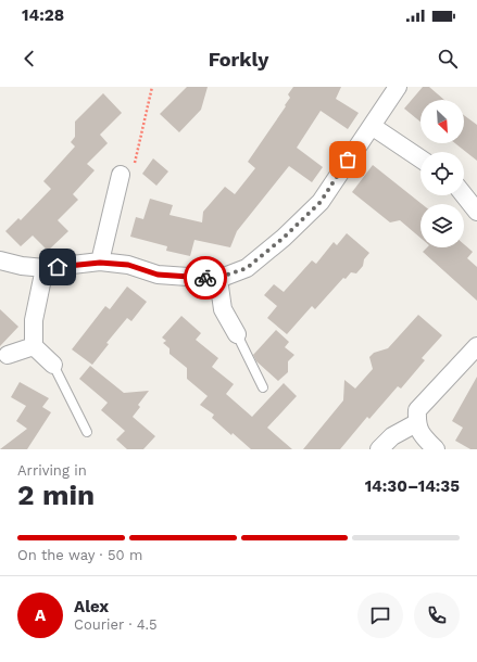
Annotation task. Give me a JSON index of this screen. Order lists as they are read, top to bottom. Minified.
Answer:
{"north":"bottom right","page":{"status":"14:28","header":"Forkly","heading":["2 min","Arriving in","14:30–14:35"],"panel":["Alex","Courier · 4.5"],"bar":"On the way · 50 m","round":"A"}}
